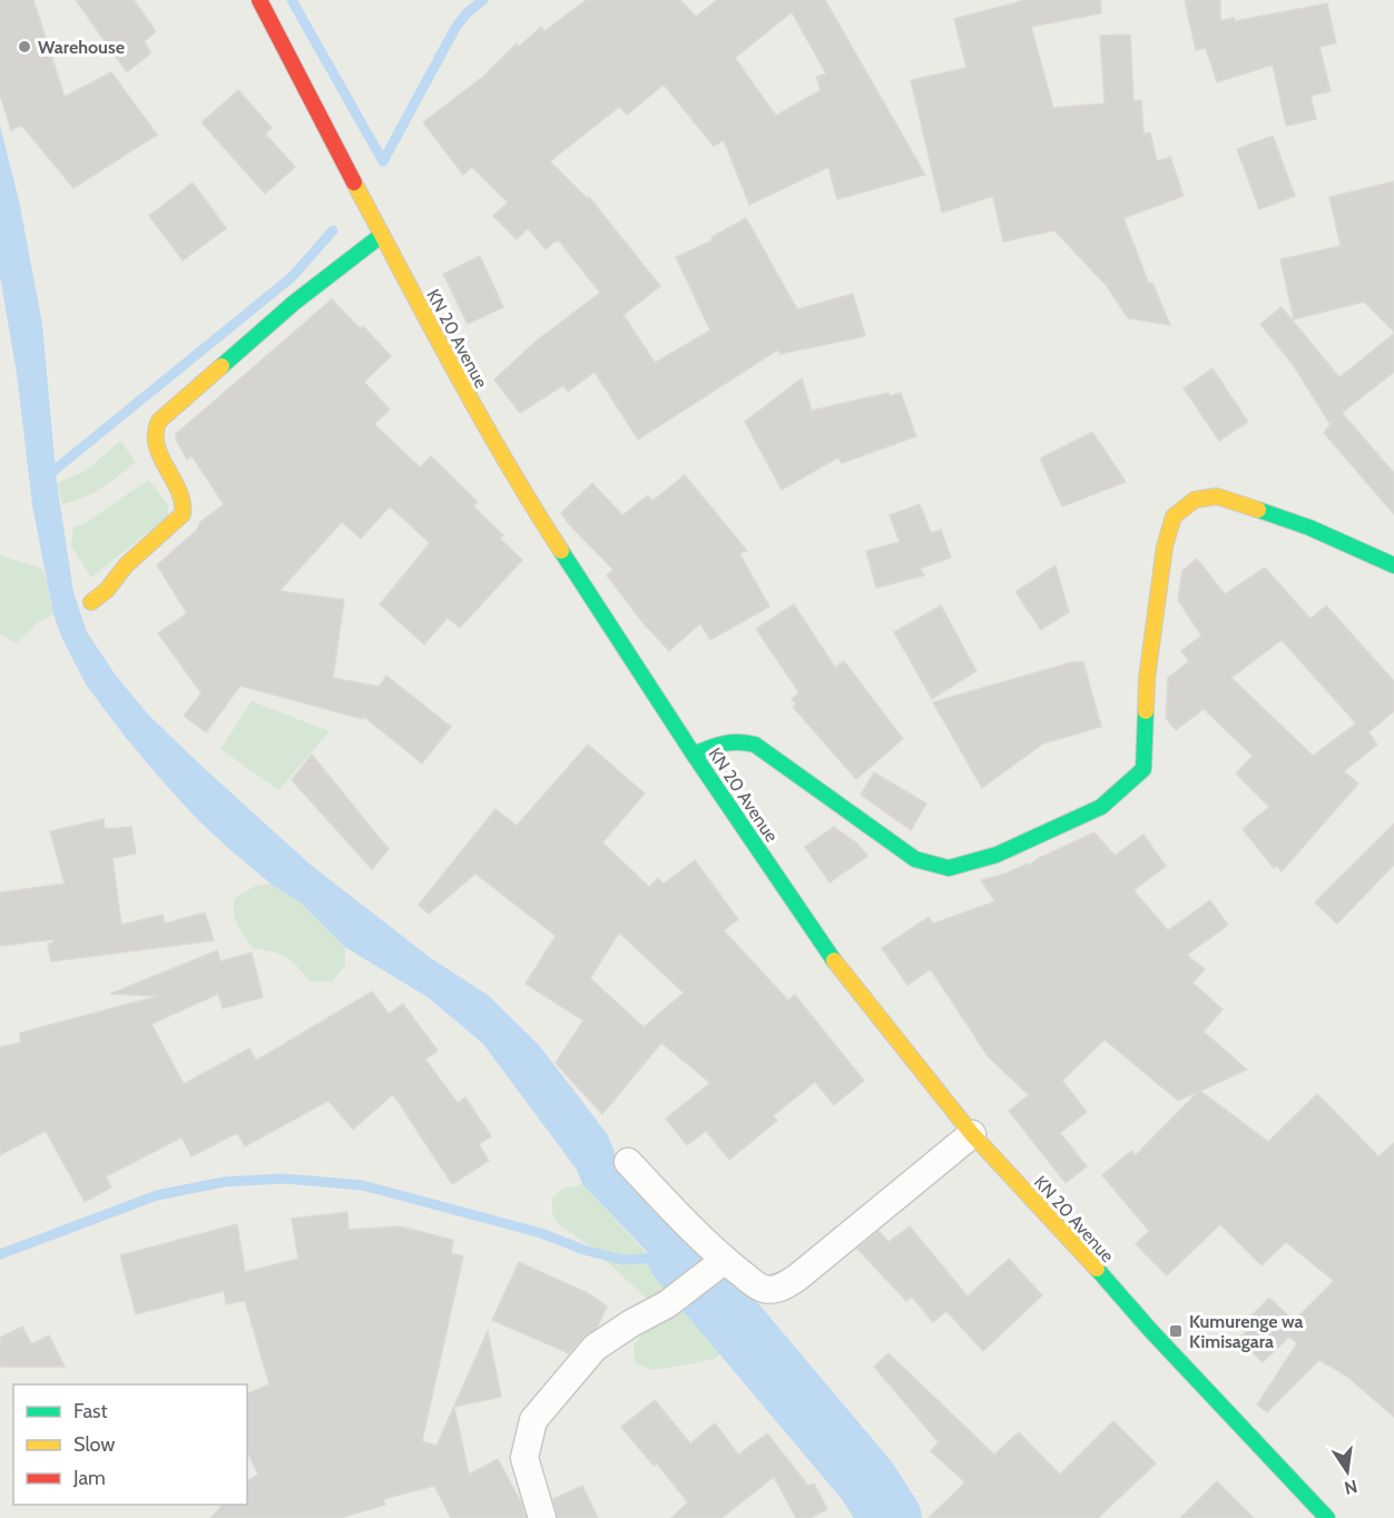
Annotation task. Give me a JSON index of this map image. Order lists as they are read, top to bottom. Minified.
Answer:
{"streets":{"main road":["KN 20 Avenue"]},"places":{"other":["Warehouse"],"transit":["Kumurenge wa Kimisagara"]},"legend":["Fast","Slow","Jam"],"north":"bottom"}
